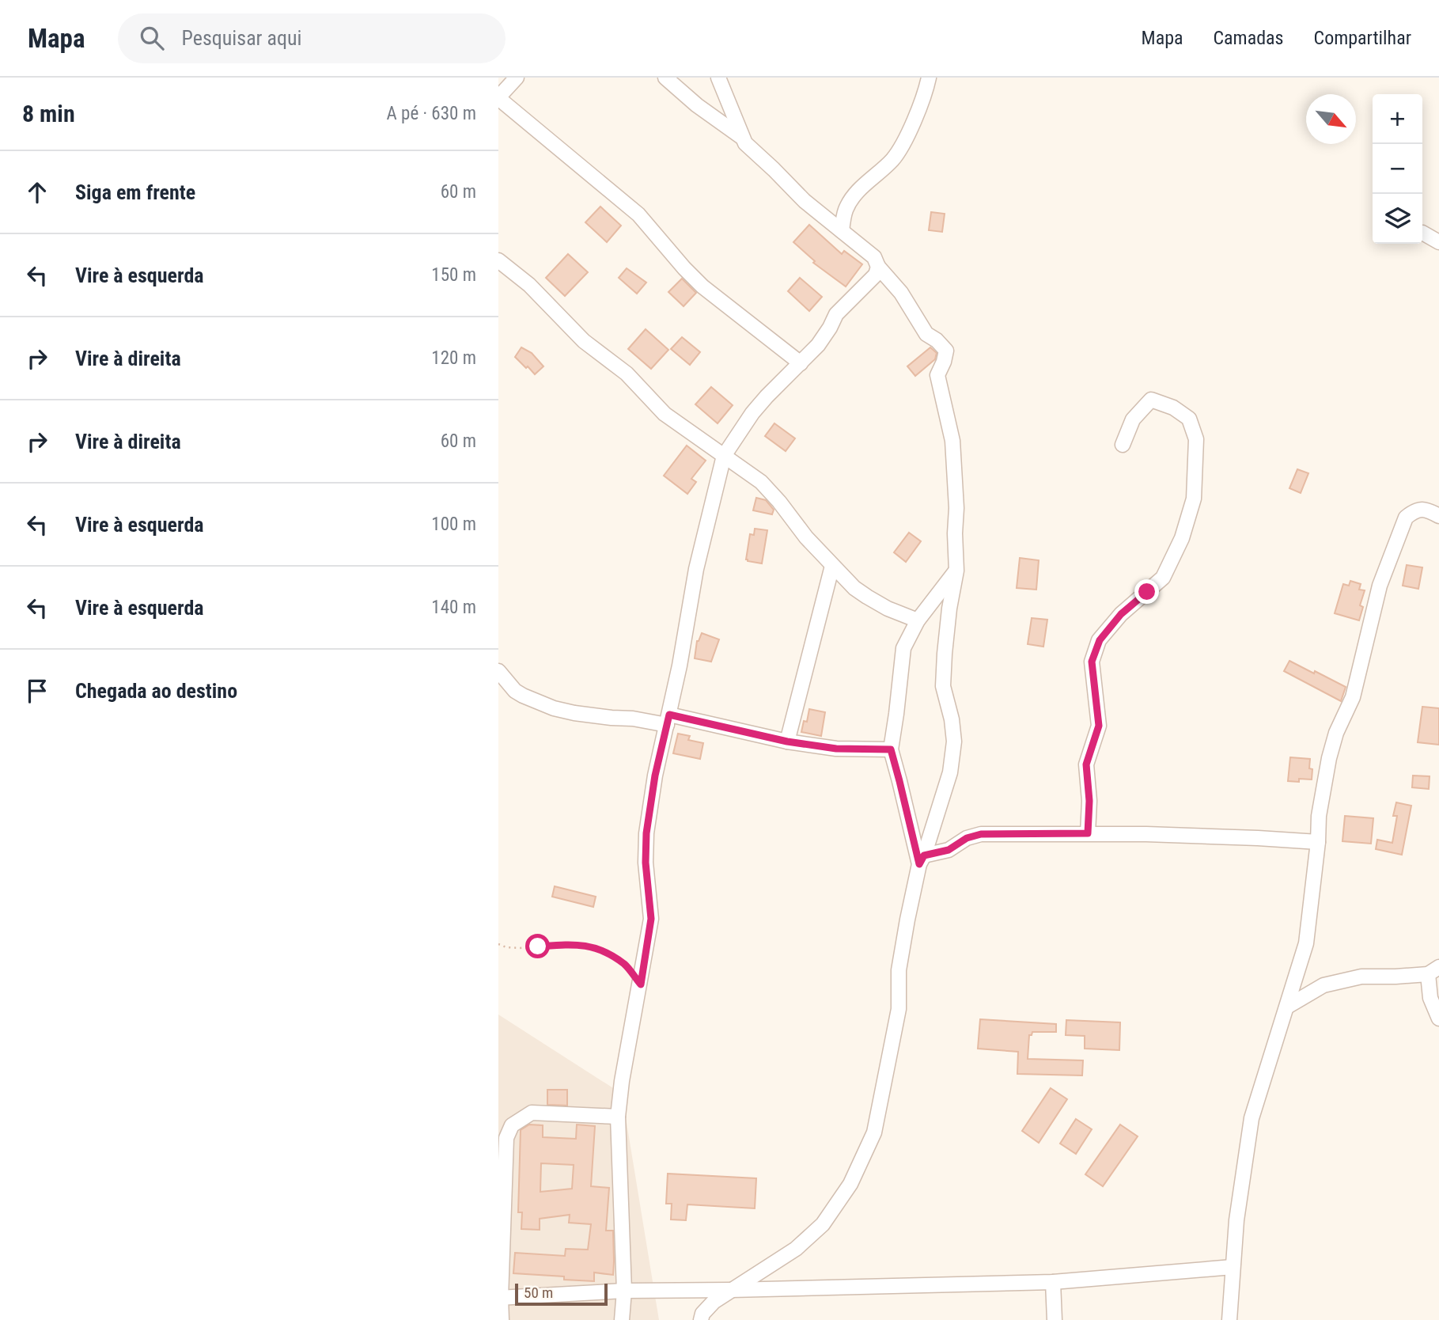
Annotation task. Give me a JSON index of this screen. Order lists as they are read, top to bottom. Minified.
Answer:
{"scale_bar":"50 m","north":"bottom right","page":{"header":"Mapa","search":"Pesquisar aqui","nav":["Mapa","Camadas","Compartilhar"],"heading":["8 min","A pé · 630 m"],"map_buttons":["+","−"],"list":[["Siga em frente","60 m"],["Vire à esquerda","150 m"],["Vire à direita","120 m"],["Vire à direita","60 m"],["Vire à esquerda","100 m"],["Vire à esquerda","140 m"],"Chegada ao destino"],"scale":"50 m"}}
